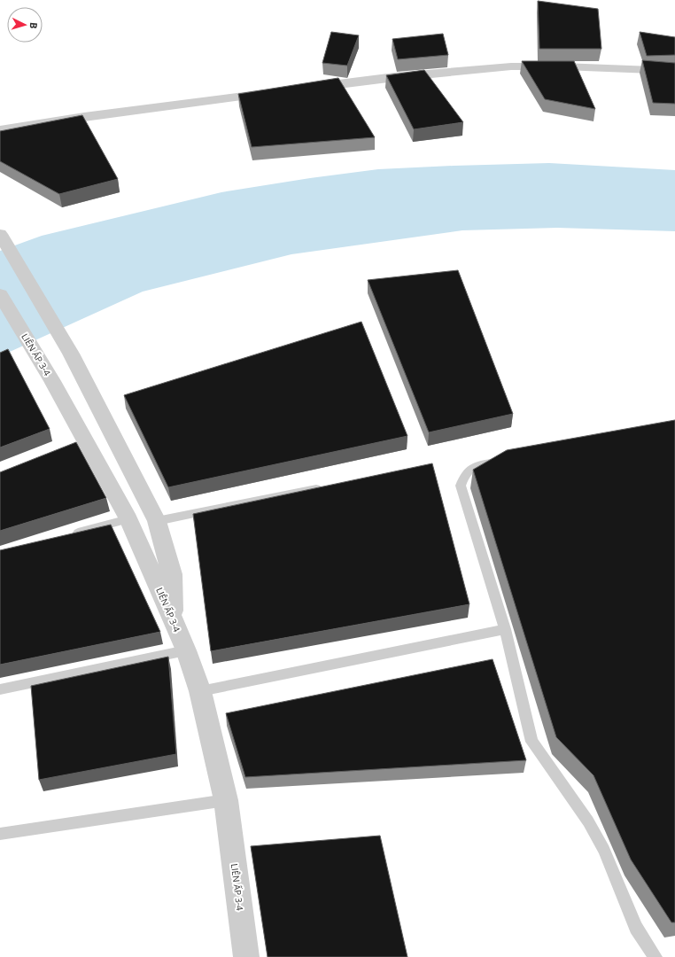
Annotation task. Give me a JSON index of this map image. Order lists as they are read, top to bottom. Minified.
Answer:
{"streets":{"street":["LIÊN ẤP 3-4"]},"north":"right"}
